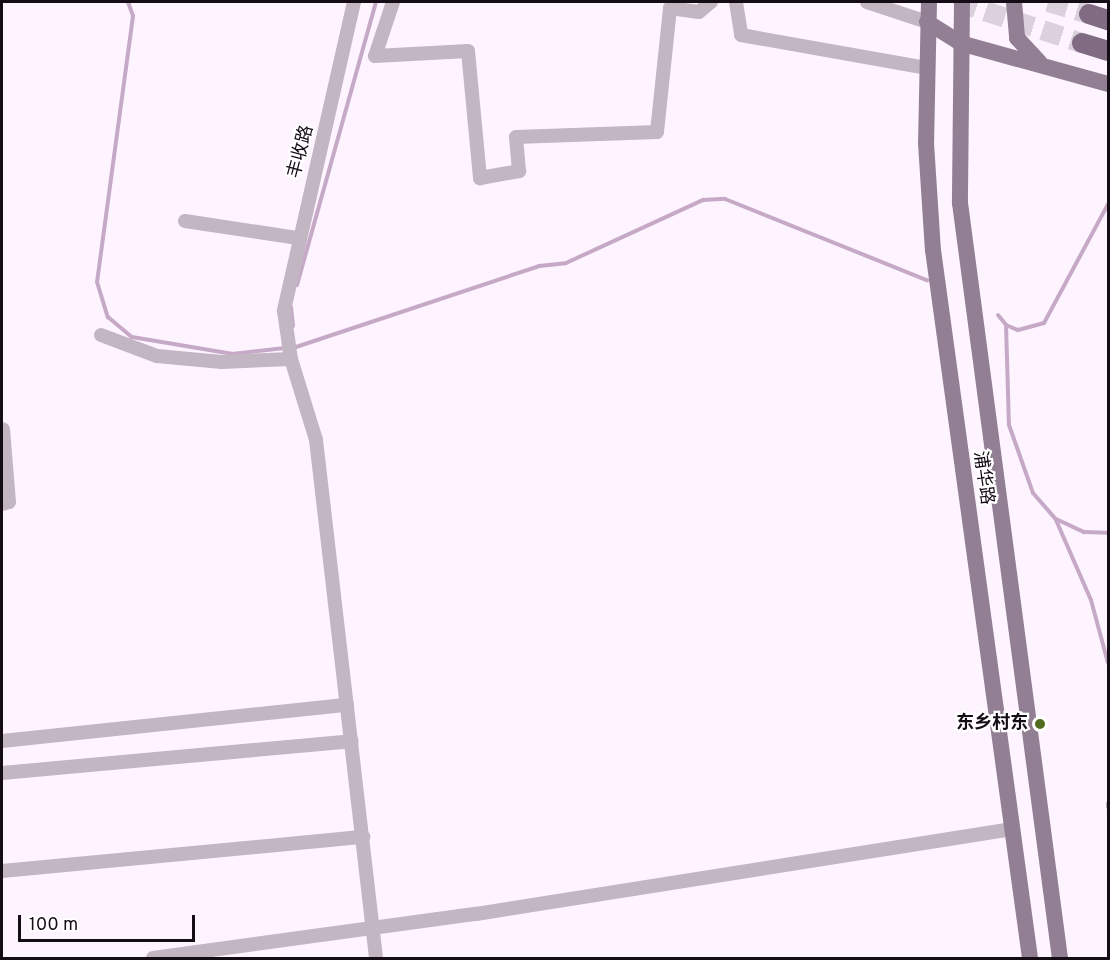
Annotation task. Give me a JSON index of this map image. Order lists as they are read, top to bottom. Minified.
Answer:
{"streets":{"main road":["浦华路"],"street":["丰收路"]},"places":["东乡村东"],"scale_bar":"100 m"}
